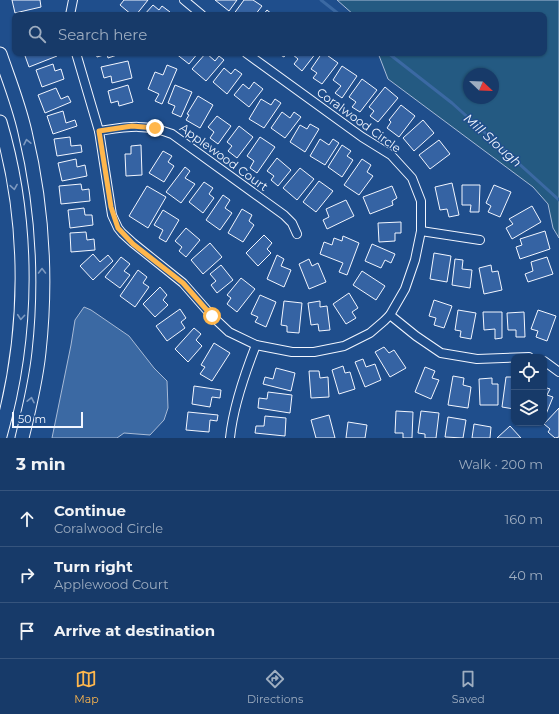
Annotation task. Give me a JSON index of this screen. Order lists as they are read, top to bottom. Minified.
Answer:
{"streets":{"street":["Coralwood Circle","Applewood Court"]},"crossings":[["Coralwood Circle","Applewood Court"]],"water":["Mill Slough"],"scale_bar":"50 m","north":"bottom right","page":{"search":"Search here","scale":"50 m","heading":["3 min","Walk · 200 m"],"list":[["Continue","Coralwood Circle","160 m"],["Turn right","Applewood Court","40 m"],"Arrive at destination"],"nav":["Map","Directions","Saved"]}}
